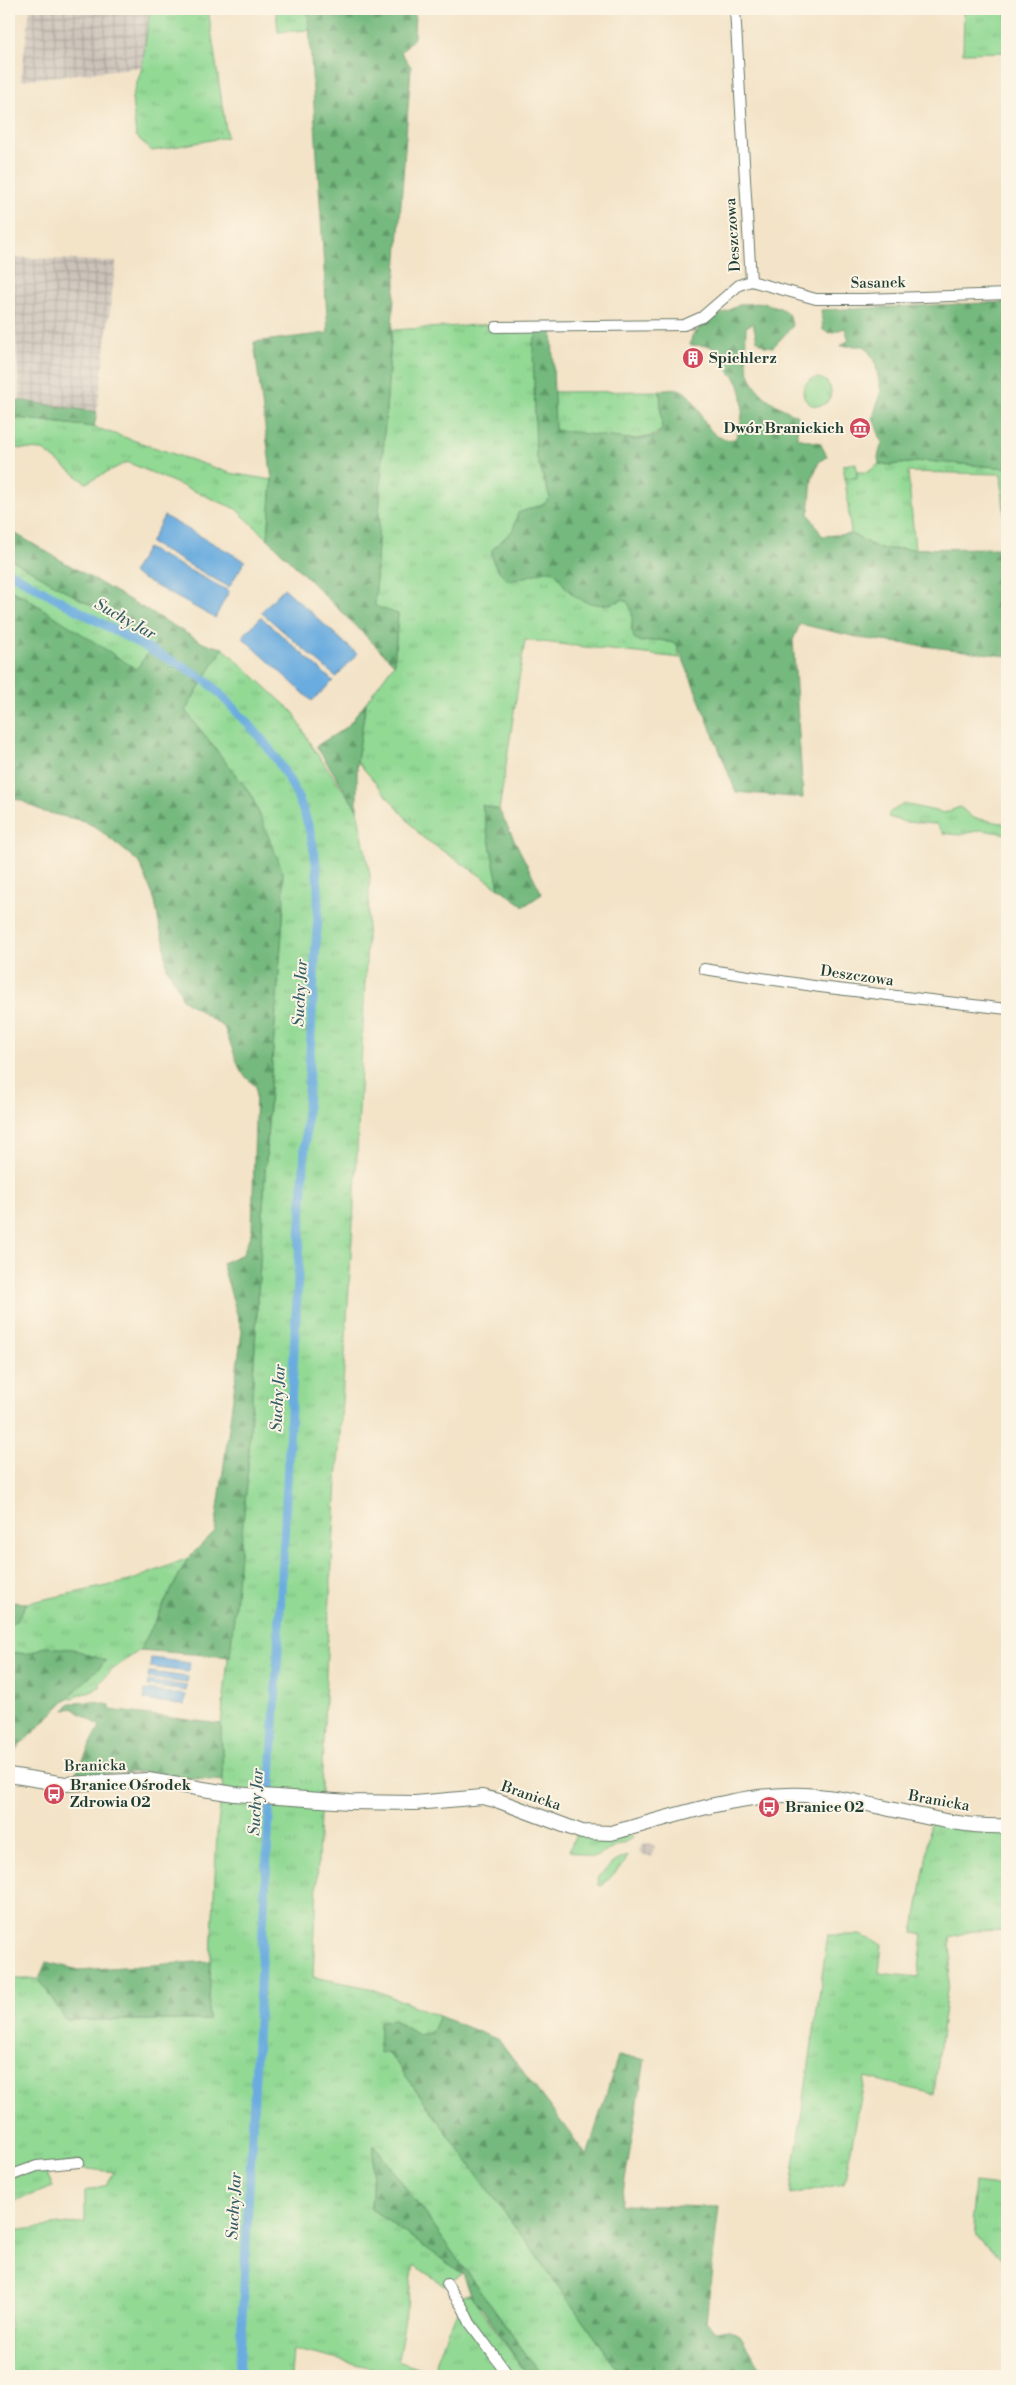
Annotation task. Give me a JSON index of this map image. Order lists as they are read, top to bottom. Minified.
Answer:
{"streets":{"street":["Deszczowa","Sasanek","Branicka"]},"crossings":[["Deszczowa","Sasanek"]],"water":["Suchy Jar"],"places":{"building":["Spichlerz"],"museum":["Dwór Branickich"],"bus stop":["Branice Ośrodek Zdrowia 02","Branice 02"]}}
